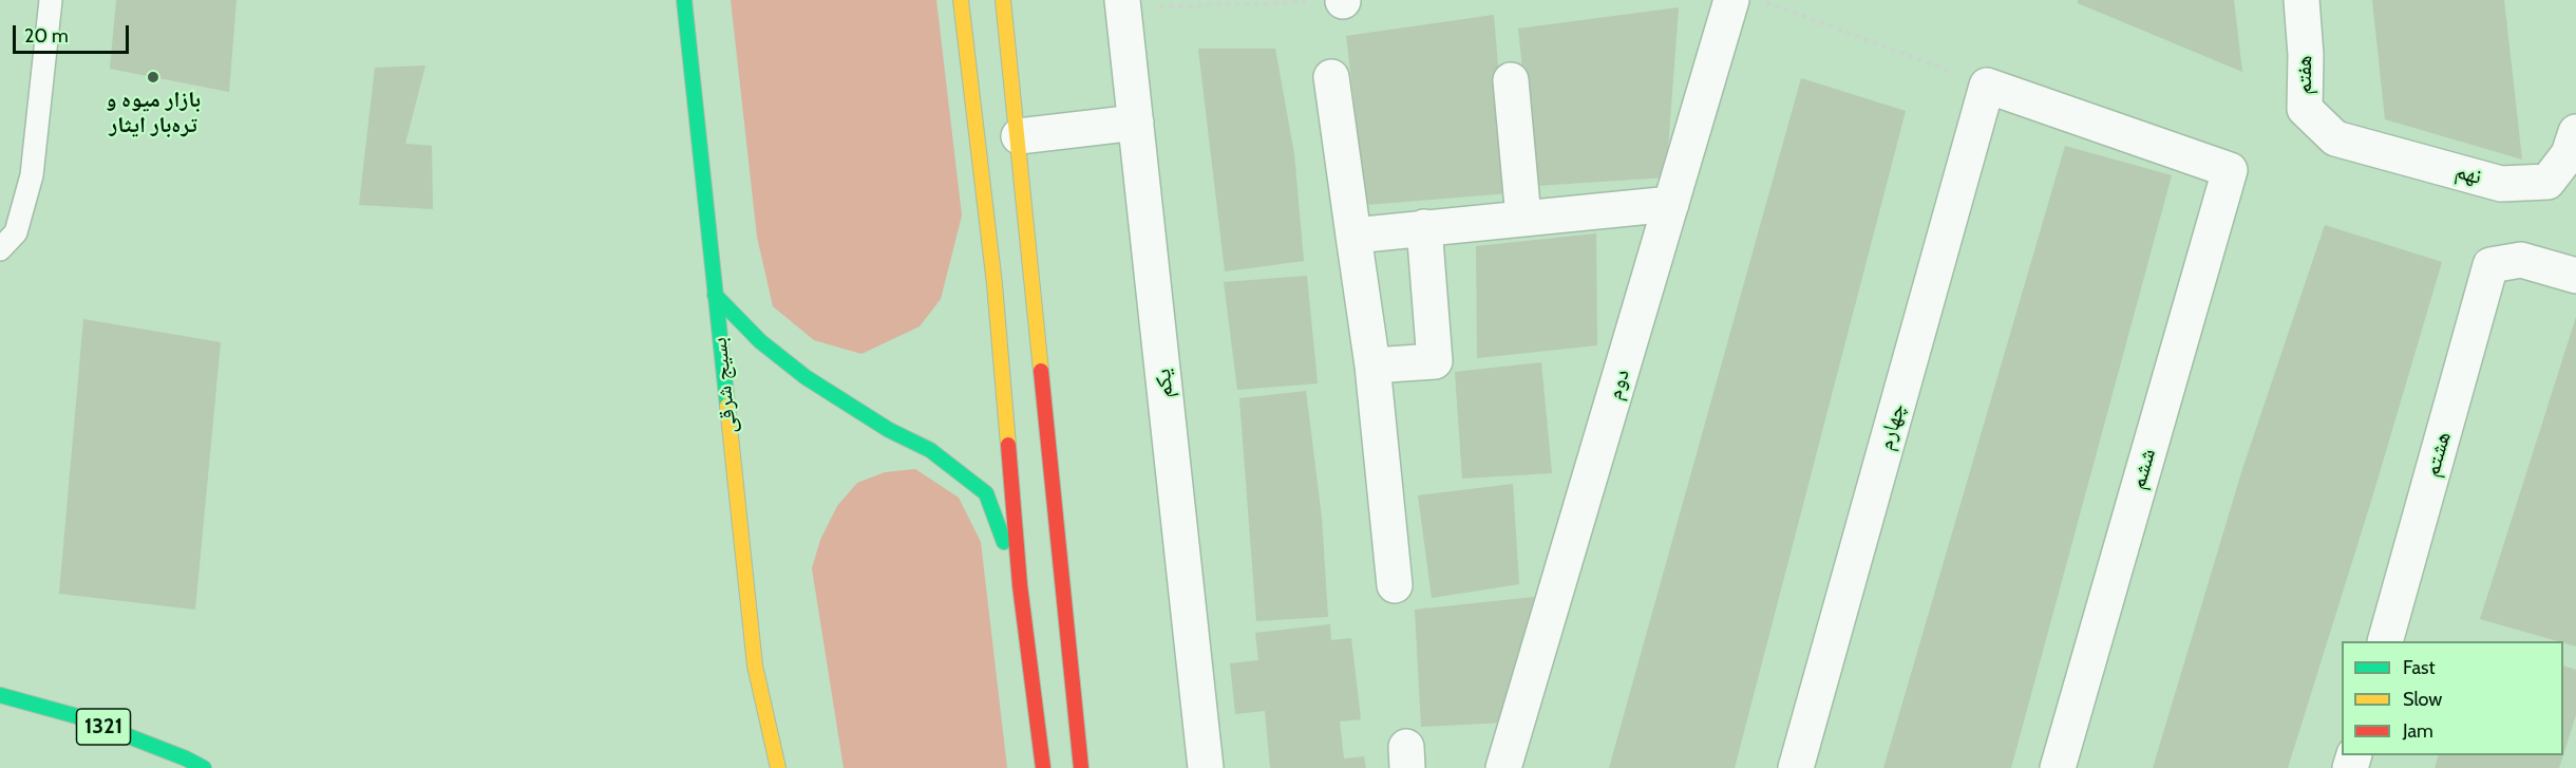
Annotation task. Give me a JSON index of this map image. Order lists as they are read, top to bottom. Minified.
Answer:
{"streets":{"main road":["بسیج شرقی","1321"],"street":["هفتم","نهم","یکم","دوم","چهارم","هشتم","ششم"]},"crossings":[["هفتم","نهم"],["چهارم","ششم"]],"places":["بازار میوه و تره‌بار ایثار"],"legend":["Fast","Slow","Jam"],"scale_bar":"20 m"}
